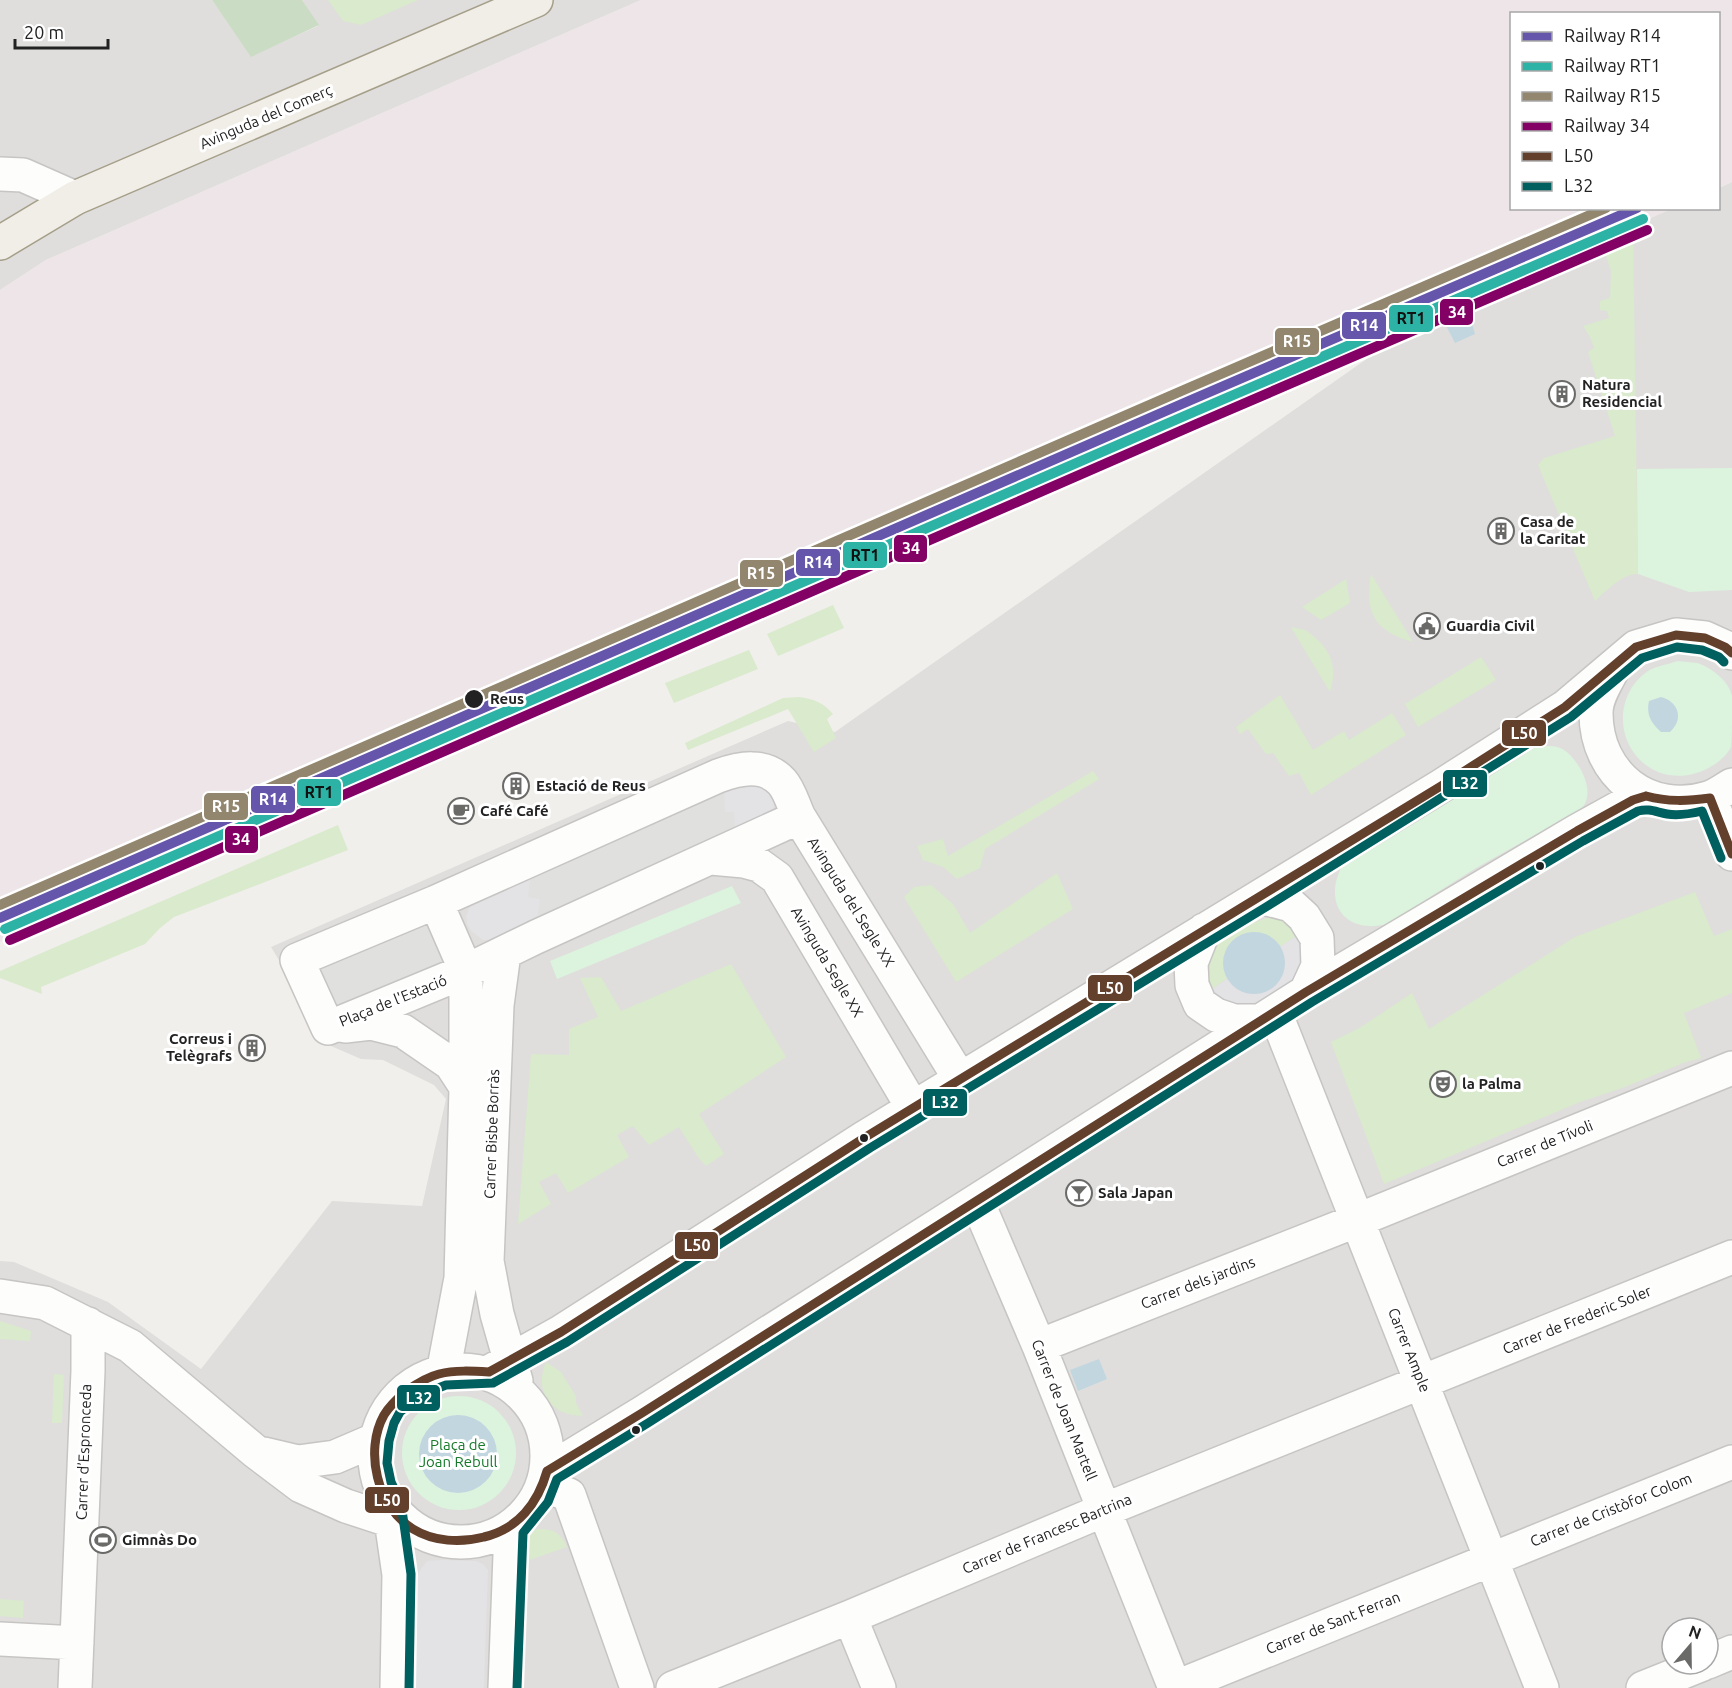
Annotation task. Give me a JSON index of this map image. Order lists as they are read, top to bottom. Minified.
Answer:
{"streets":{"main road":["Avinguda del Comerç"],"street":["Avinguda del Segle XX","Avinguda Segle XX","Plaça de l'Estació","Carrer Bisbe Borràs","Carrer de Tívoli","Carrer dels jardins","Carrer de Frederic Soler","Carrer Ample","Carrer de Joan Martell","Carrer d’Espronceda","Carrer de Cristòfor Colom","Carrer de Francesc Bartrina","Carrer de Sant Ferran"]},"crossings":[["Avinguda del Segle XX","Plaça de l'Estació"],["Avinguda Segle XX","Plaça de l'Estació"],["Plaça de l'Estació","Carrer Bisbe Borràs"],["Carrer de Tívoli","Carrer dels jardins"],["Carrer de Tívoli","Carrer Ample"],["Carrer dels jardins","Carrer Ample"],["Carrer dels jardins","Carrer de Joan Martell"],["Carrer de Frederic Soler","Carrer Ample"],["Carrer de Frederic Soler","Carrer de Francesc Bartrina"],["Carrer Ample","Carrer de Cristòfor Colom"],["Carrer Ample","Carrer de Francesc Bartrina"],["Carrer Ample","Carrer de Sant Ferran"],["Carrer de Joan Martell","Carrer de Francesc Bartrina"],["Carrer de Joan Martell","Carrer de Sant Ferran"],["Carrer de Cristòfor Colom","Carrer de Sant Ferran"]],"parks":["Plaça de Joan Rebull"],"places":{"building":["Natura Residencial","Casa de la Caritat","Estació de Reus","Correus i Telègrafs"],"public building":["Guardia Civil"],"other":["Reus"],"cafe":["Café Café"],"theatre":["la Palma"],"bar":["Sala Japan"],"sports":["Gimnàs Do"]},"lines":["rail line R14","rail line R15","rail line RT1","rail line 34","transit line L50","transit line L32"],"legend":["Railway R14","Railway RT1","Railway R15","Railway 34","L50","L32"],"scale_bar":"20 m","north":"top"}
